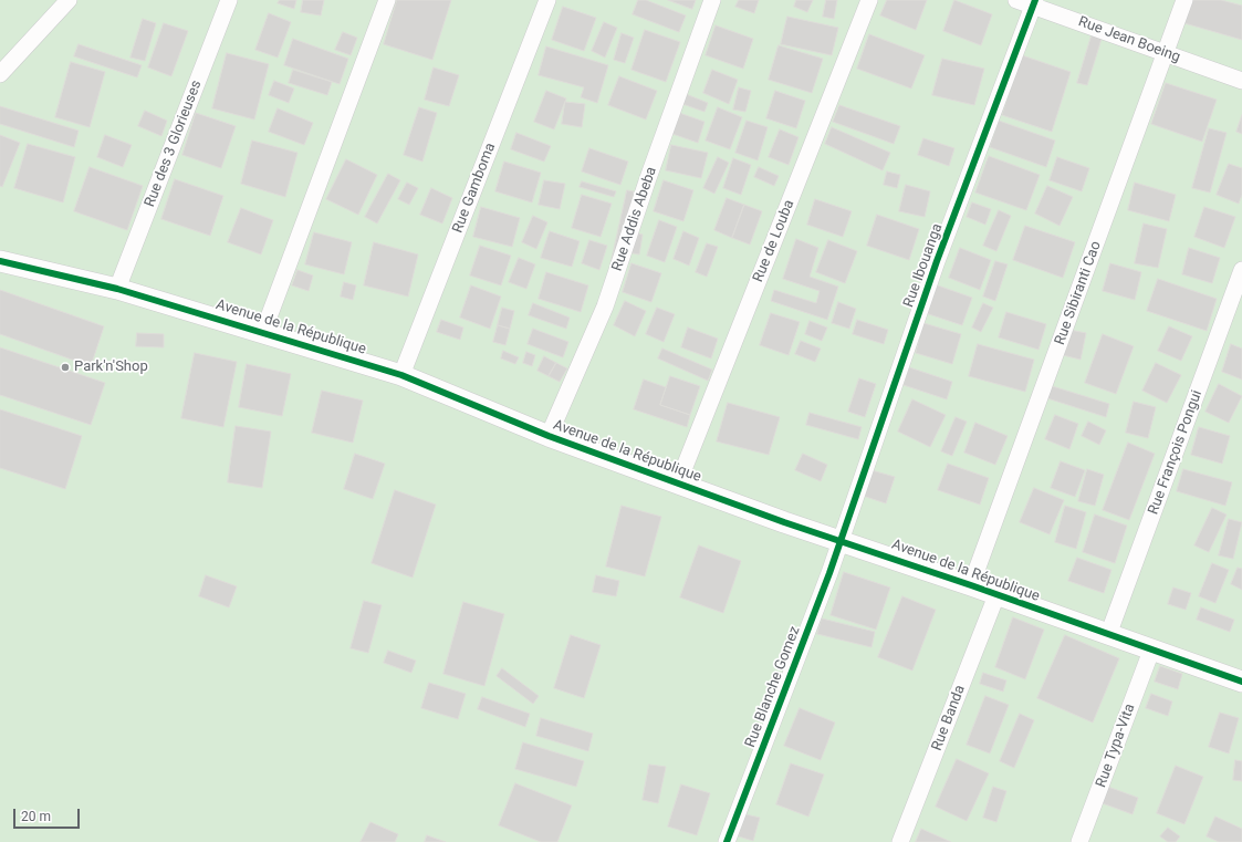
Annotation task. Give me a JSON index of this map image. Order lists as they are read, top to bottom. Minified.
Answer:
{"streets":{"street":["Rue Jean Boeing","Rue des 3 Glorieuses","Rue Gamboma","Rue Addis Abeba","Rue de Louba","Rue Ibouanga","Rue Sibiranti Cao","Avenue de la République","Rue François Pongui","Rue Blanche Gomez","Rue Banda","Rue Typa-Vita"]},"crossings":[["Rue Jean Boeing","Rue Ibouanga"],["Rue Jean Boeing","Rue Sibiranti Cao"],["Rue des 3 Glorieuses","Avenue de la République"],["Rue Gamboma","Avenue de la République"],["Rue Addis Abeba","Avenue de la République"],["Rue de Louba","Avenue de la République"],["Rue Ibouanga","Avenue de la République"],["Rue Ibouanga","Rue Blanche Gomez"],["Rue Sibiranti Cao","Avenue de la République"],["Avenue de la République","Rue François Pongui"],["Avenue de la République","Rue Blanche Gomez"],["Avenue de la République","Rue Banda"],["Avenue de la République","Rue Typa-Vita"]],"places":["Park'n'Shop"],"scale_bar":"20 m"}
